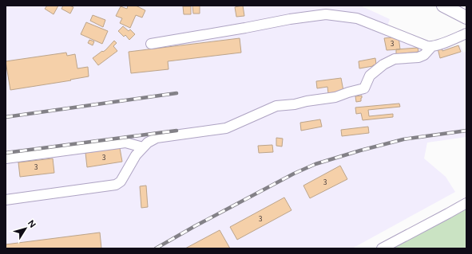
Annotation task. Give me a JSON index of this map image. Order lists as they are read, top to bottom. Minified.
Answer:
{"house_numbers":["3","3","3","3","3"],"north":"top right"}
